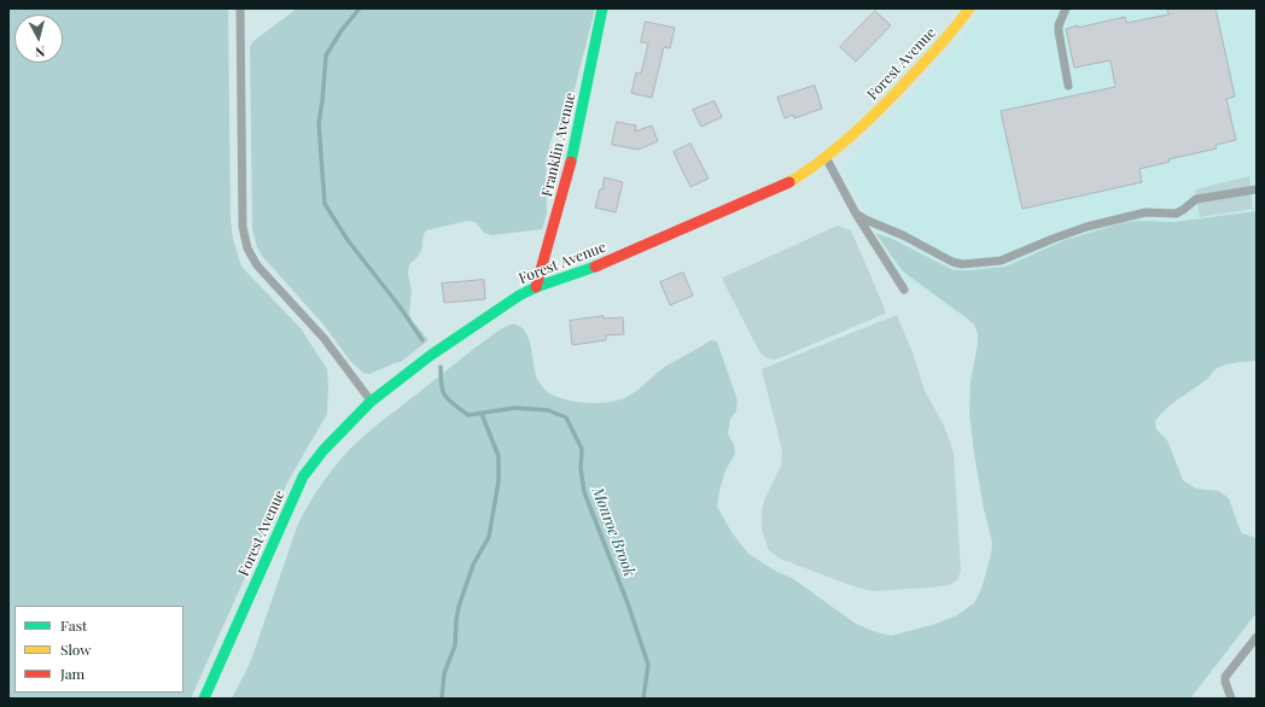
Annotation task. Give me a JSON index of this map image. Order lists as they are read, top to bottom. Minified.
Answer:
{"streets":{"street":["Forest Avenue","Franklin Avenue"]},"crossings":[["Forest Avenue","Franklin Avenue"]],"water":["Monroe Brook"],"legend":["Fast","Slow","Jam"],"north":"bottom"}
